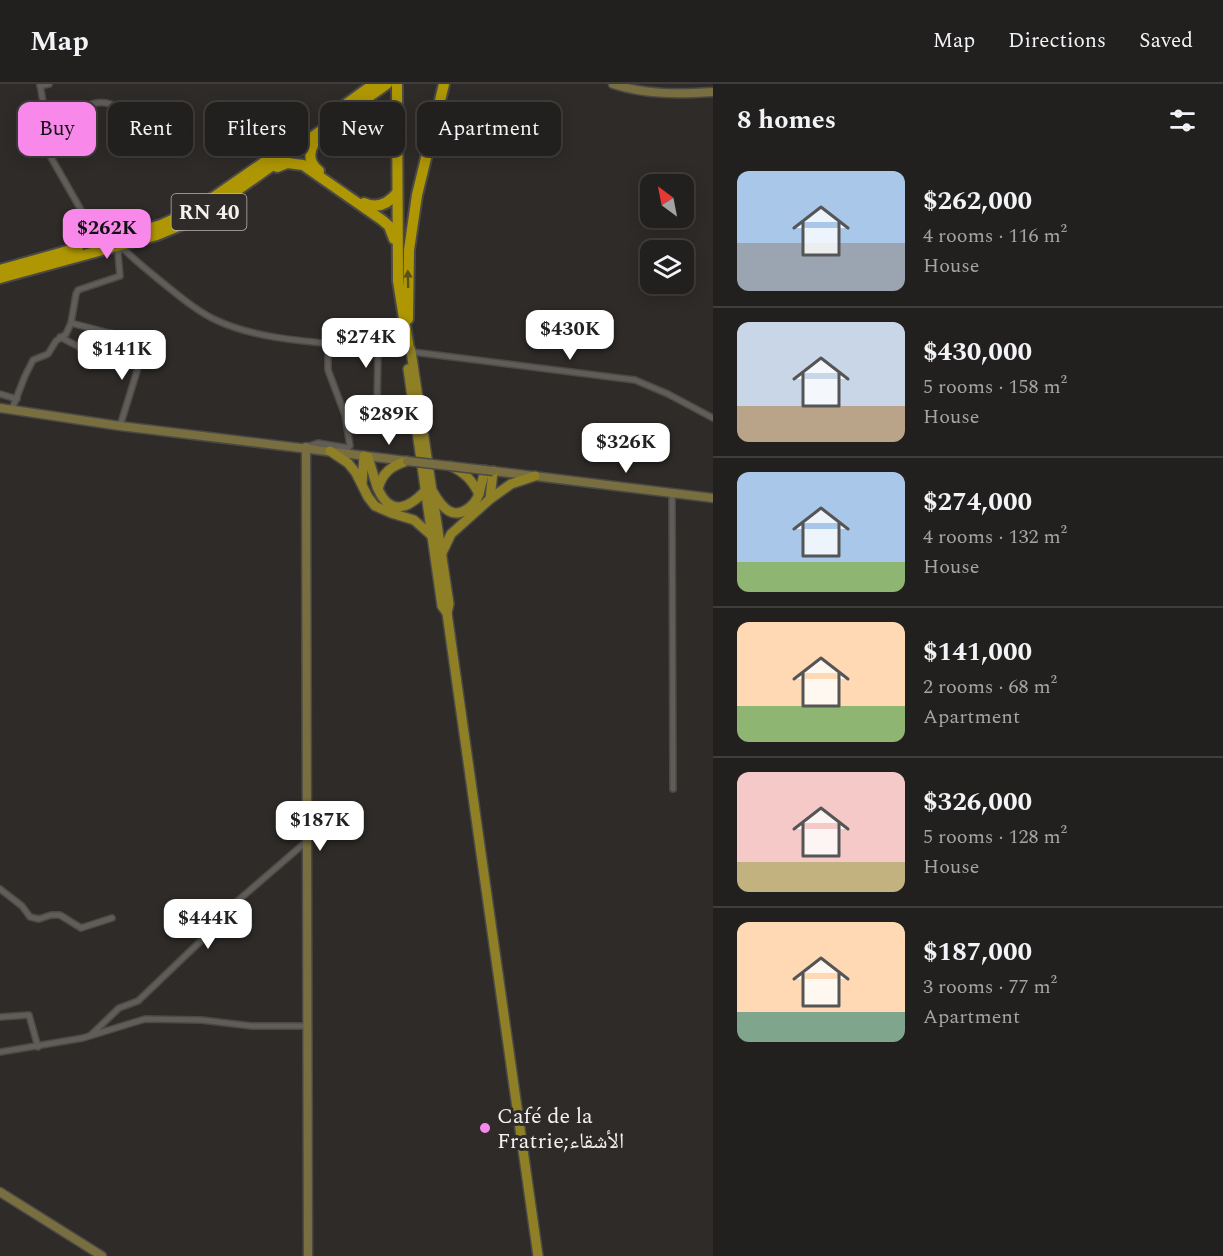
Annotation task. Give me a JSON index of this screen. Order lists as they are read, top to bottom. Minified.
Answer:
{"streets":{"highway":["RN 40"]},"places":["Café de la Fratrie;الأشقاء"],"north":"top left","page":{"header":"Map","nav":["Map","Directions","Saved"],"heading":"8 homes","chip":["Buy","Rent","Filters","New","Apartment"],"list":[{"name":"$262,000","note":"4 rooms · 116 m² · House"},{"name":"$430,000","note":"5 rooms · 158 m² · House"},{"name":"$274,000","note":"4 rooms · 132 m² · House"},{"name":"$141,000","note":"2 rooms · 68 m² · Apartment"},{"name":"$326,000","note":"5 rooms · 128 m² · House"},{"name":"$187,000","note":"3 rooms · 77 m² · Apartment"}],"price":["$262K","$430K","$274K","$141K","$289K","$326K","$187K","$444K"]}}
